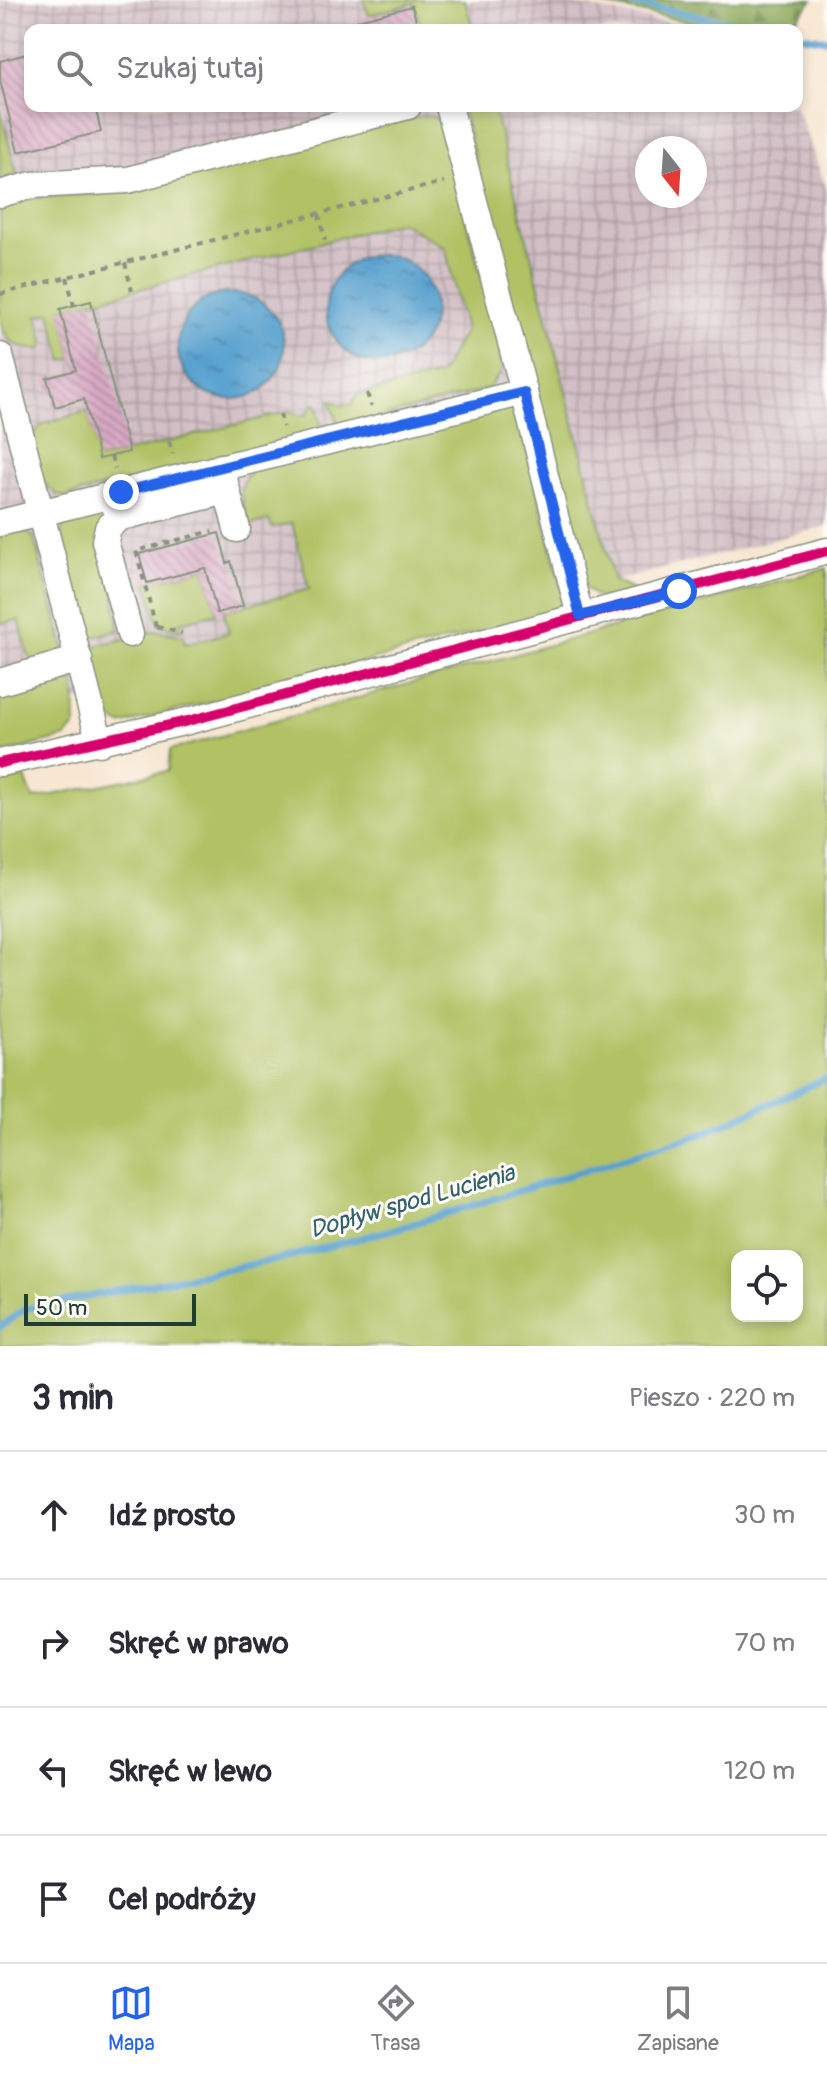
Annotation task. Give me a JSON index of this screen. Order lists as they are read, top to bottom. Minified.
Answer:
{"water":["Dopływ spod Lucienia"],"scale_bar":"50 m","north":"bottom","page":{"search":"Szukaj tutaj","scale":"50 m","heading":["3 min","Pieszo · 220 m"],"list":[["Idź prosto","30 m"],["Skręć w prawo","70 m"],["Skręć w lewo","120 m"],"Cel podróży"],"nav":["Mapa","Trasa","Zapisane"]}}
